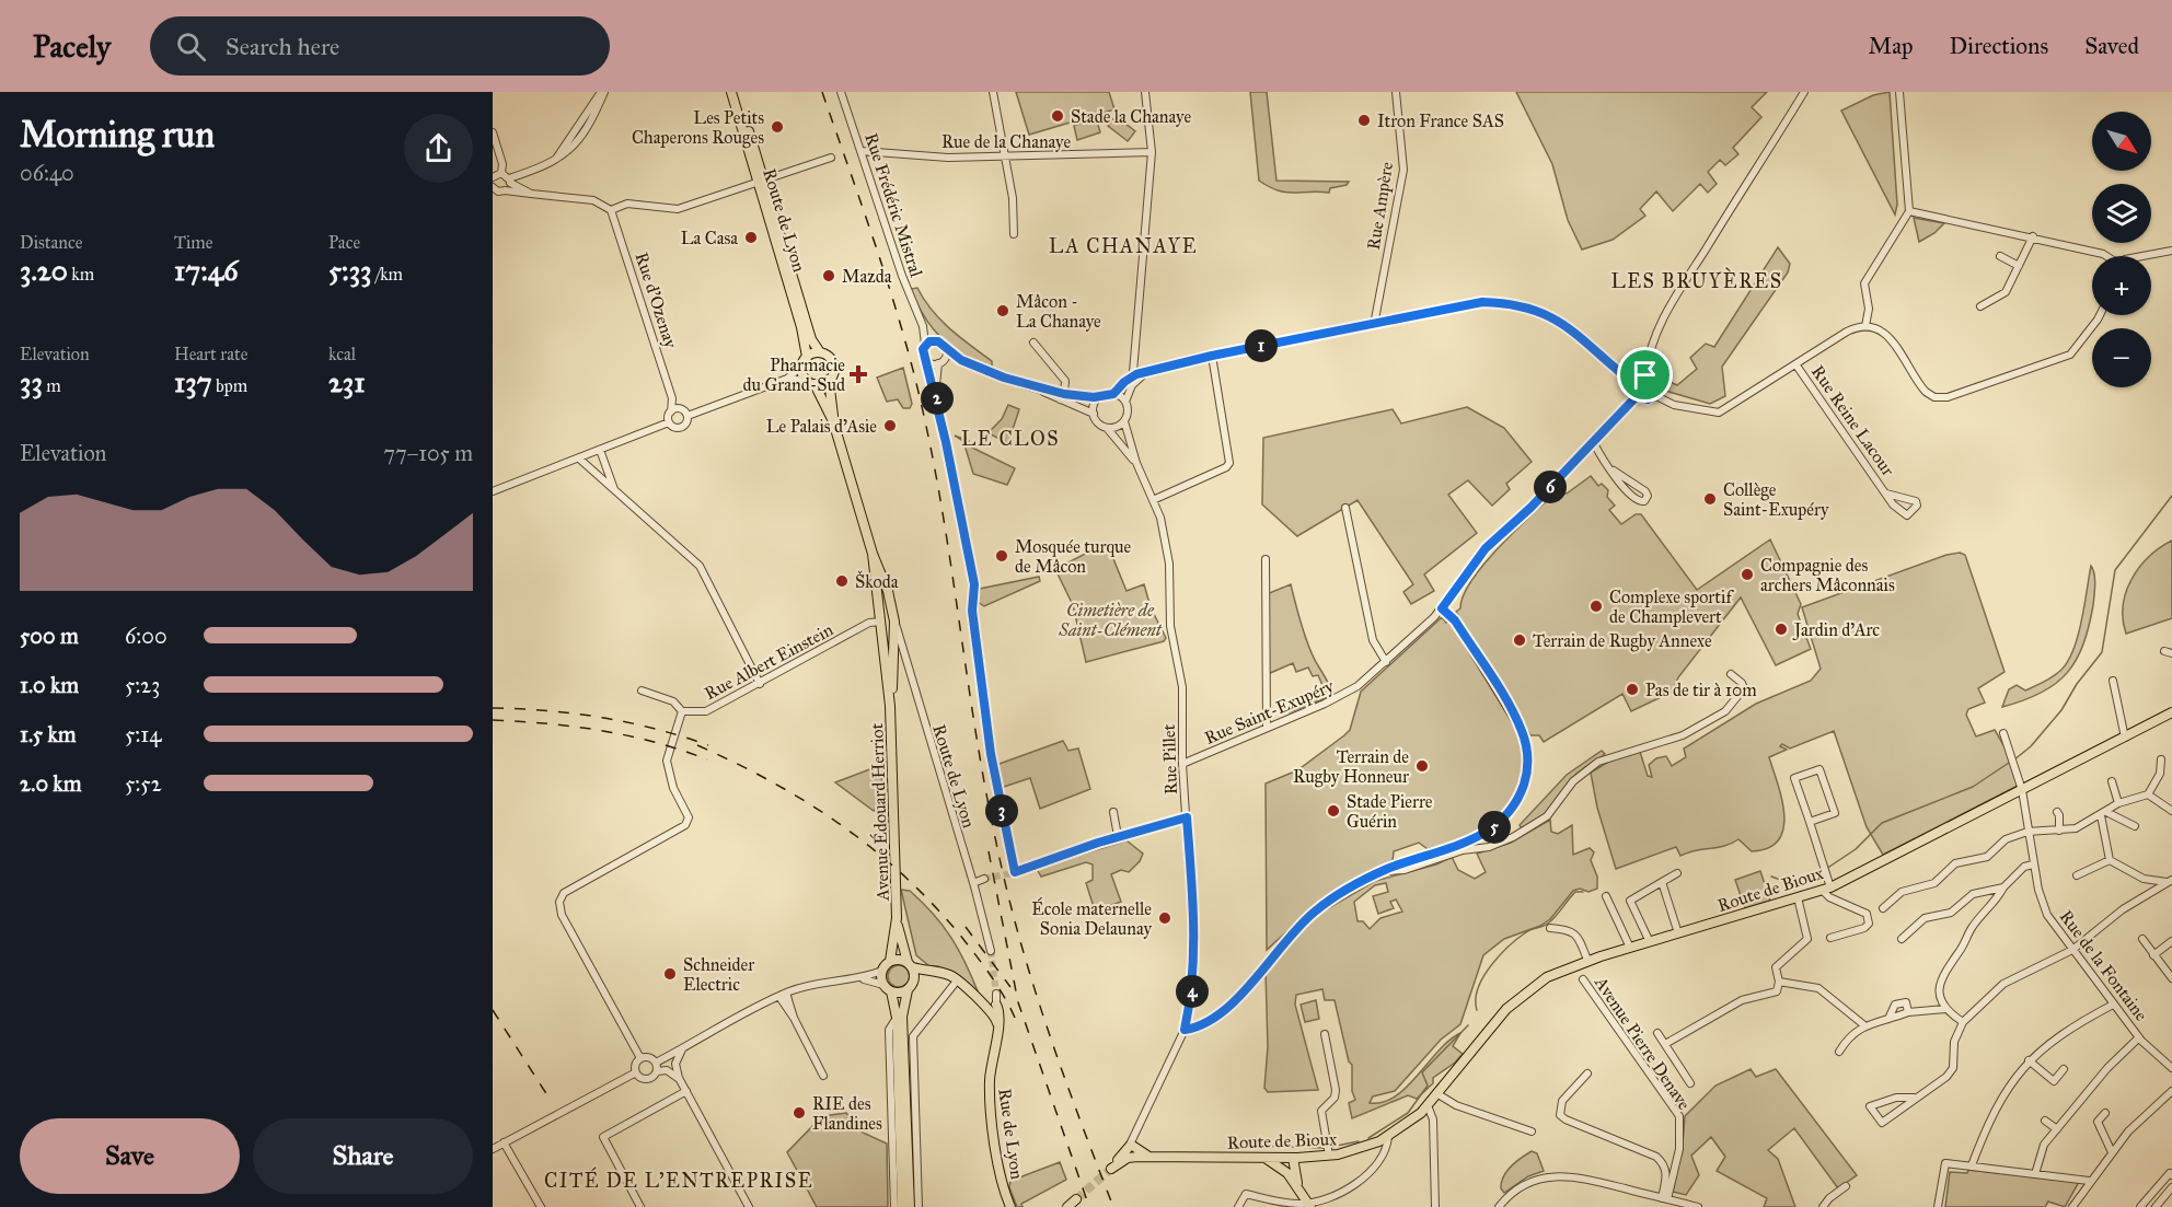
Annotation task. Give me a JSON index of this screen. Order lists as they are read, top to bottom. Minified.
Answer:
{"streets":{"main road":["Route de Lyon","Avenue Édouard Herriot","Route de Bioux","Rue de Lyon"],"street":["Rue de la Chanaye","Rue Frédéric Mistral","Rue Ampère","Rue d'Ozenay","Rue Reine Lacour","Rue Albert Einstein","Rue Saint-Exupéry","Rue Pillet","Rue de la Fontaine","Avenue Pierre Denave"]},"crossings":[["Rue de la Chanaye","Rue Frédéric Mistral"],["Route de Lyon","Avenue Édouard Herriot"],["Rue Albert Einstein","Avenue Édouard Herriot"],["Rue Saint-Exupéry","Rue Pillet"],["Rue Pillet","Route de Bioux"],["Route de Bioux","Rue de la Fontaine"]],"districts":["LA CHANAYE","LES BRUYÈRES","LE CLOS","CITÉ DE L'ENTREPRISE"],"parks":["Cimetière de Saint-Clément"],"places":{"other":["Stade la Chanaye","Itron France SAS","Les Petits Chaperons Rouges","La Casa","Mazda","Mâcon - La Chanaye","Le Palais d'Asie","Collège Saint-Exupéry","Mosquée turque de Mâcon","Compagnie des archers Mâconnais","Škoda","Complexe sportif de Champlevert","Jardin d'Arc","Terrain de Rugby Annexe","Pas de tir à 10m","Terrain de Rugby Honneur","Stade Pierre Guérin","École maternelle Sonia Delaunay","Schneider Electric","RIE des Flandines"],"health":["Pharmacie du Grand-Sud"]},"north":"bottom right","page":{"header":"Pacely","search":"Search here","nav":["Map","Directions","Saved"],"heading":["Morning run","06:40"],"map_buttons":["+","−"],"stats":[["Distance","3.20 km"],["Time","17:46"],["Pace","5:33 /km"],["Elevation","33 m"],["Heart rate","137 bpm"],["kcal","231"]],"pins":["1","2","6","3","5","4"],"chart":["Elevation","77–105 m"],"list":[{"name":"500 m","note":"6:00"},{"name":"1.0 km","note":"5:23"},{"name":"1.5 km","note":"5:14"},{"name":"2.0 km","note":"5:52"}],"buttons":["Save","Share"]}}
